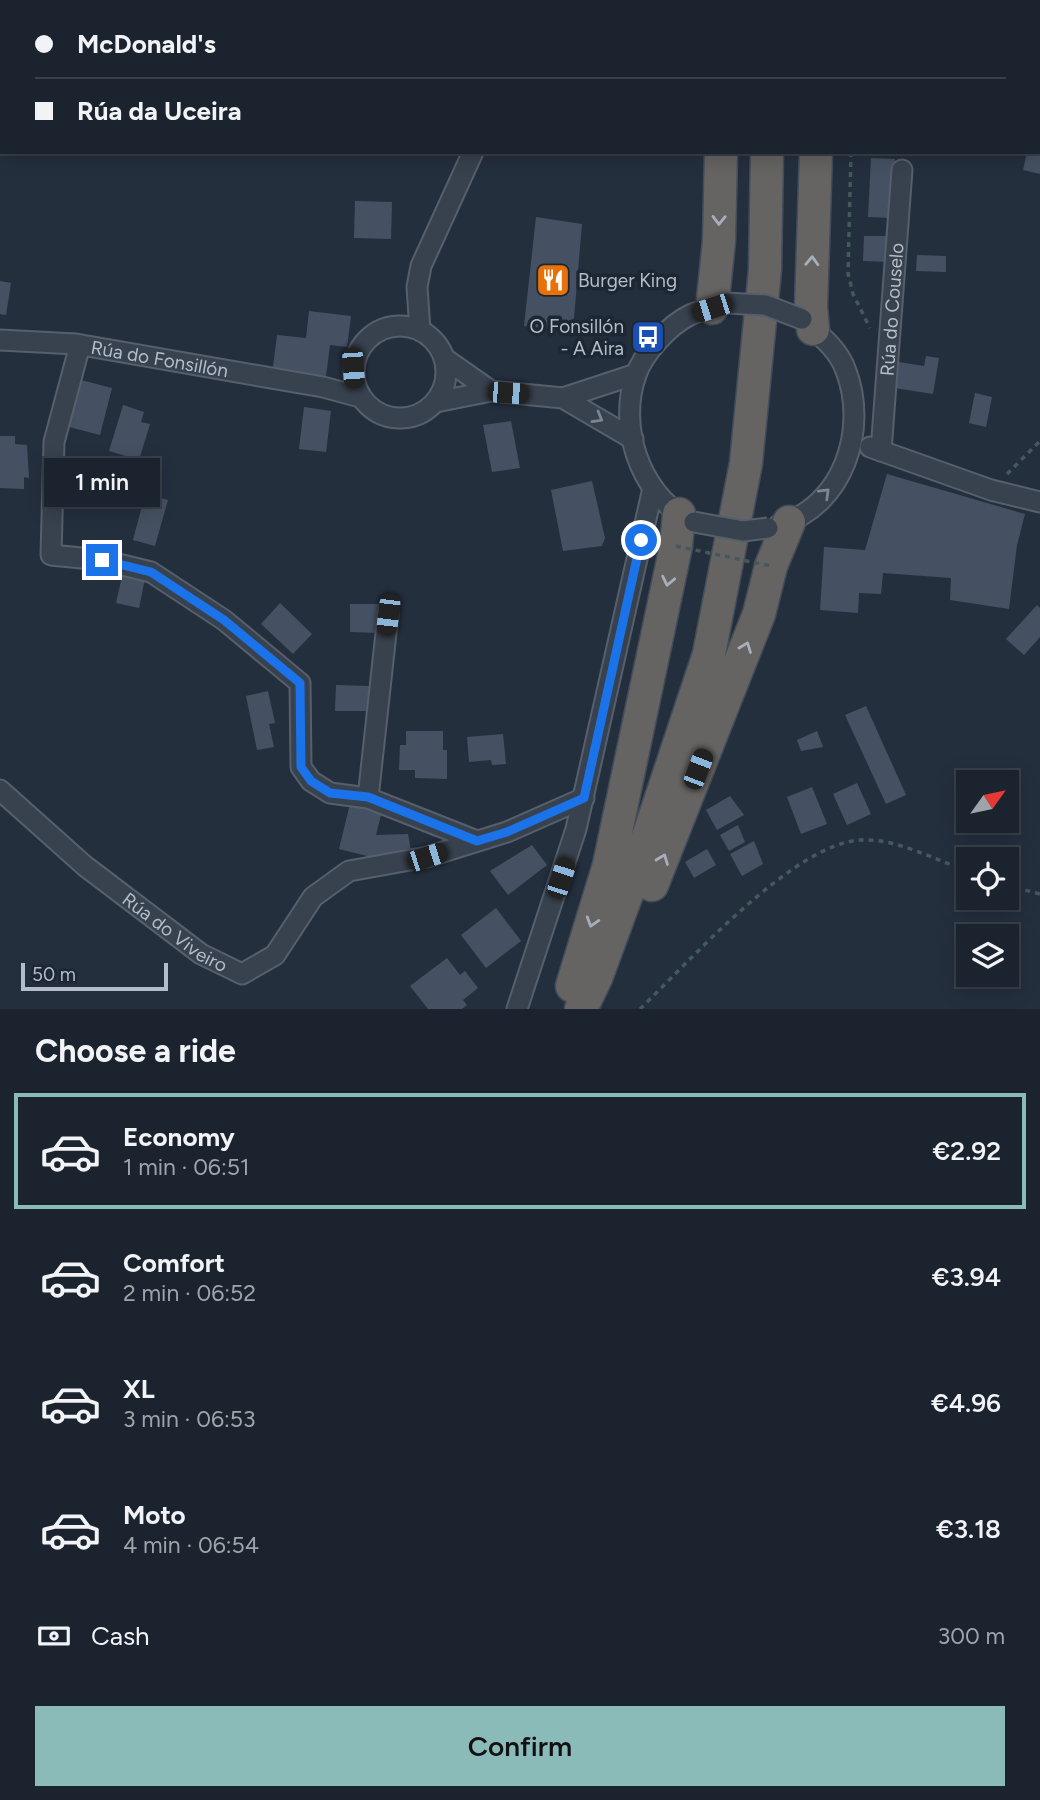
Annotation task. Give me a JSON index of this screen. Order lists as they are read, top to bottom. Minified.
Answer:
{"streets":{"street":["Rúa do Couselo","Rúa do Fonsillón","Rúa do Viveiro"]},"places":{"restaurant":["Burger King"],"bus stop":["O Fonsillón - A Aira"]},"scale_bar":"50 m","north":"top right","page":{"banner":["McDonald's","Rúa da Uceira"],"bubble":"1 min","scale":"50 m","heading":"Choose a ride","list":[{"name":"Economy","note":"1 min · 06:51","value":"€2.92"},{"name":"Comfort","note":"2 min · 06:52","value":"€3.94"},{"name":"XL","note":"3 min · 06:53","value":"€4.96"},{"name":"Moto","note":"4 min · 06:54","value":"€3.18"}],"pay":["Cash","300 m"],"buttons":"Confirm"}}
